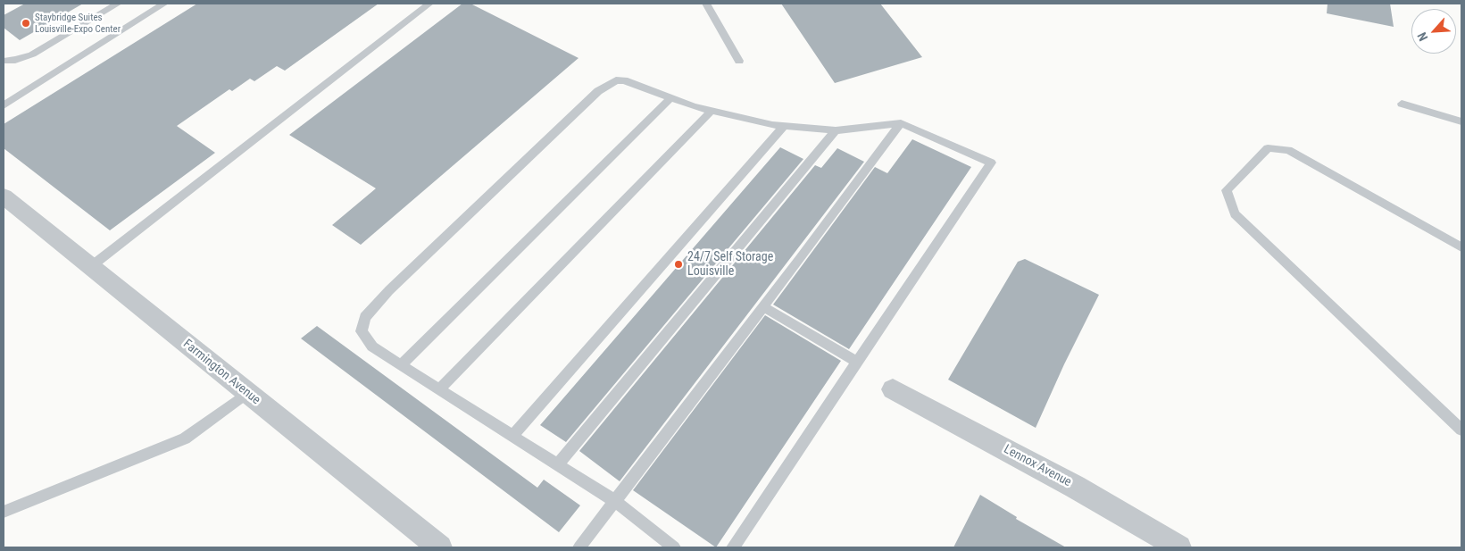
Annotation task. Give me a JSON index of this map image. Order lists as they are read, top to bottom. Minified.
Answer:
{"streets":{"street":["Farmington Avenue","Lennox Avenue"]},"places":["Staybridge Suites Louisville-Expo Center","24/7 Self Storage Louisville"],"north":"bottom left"}
